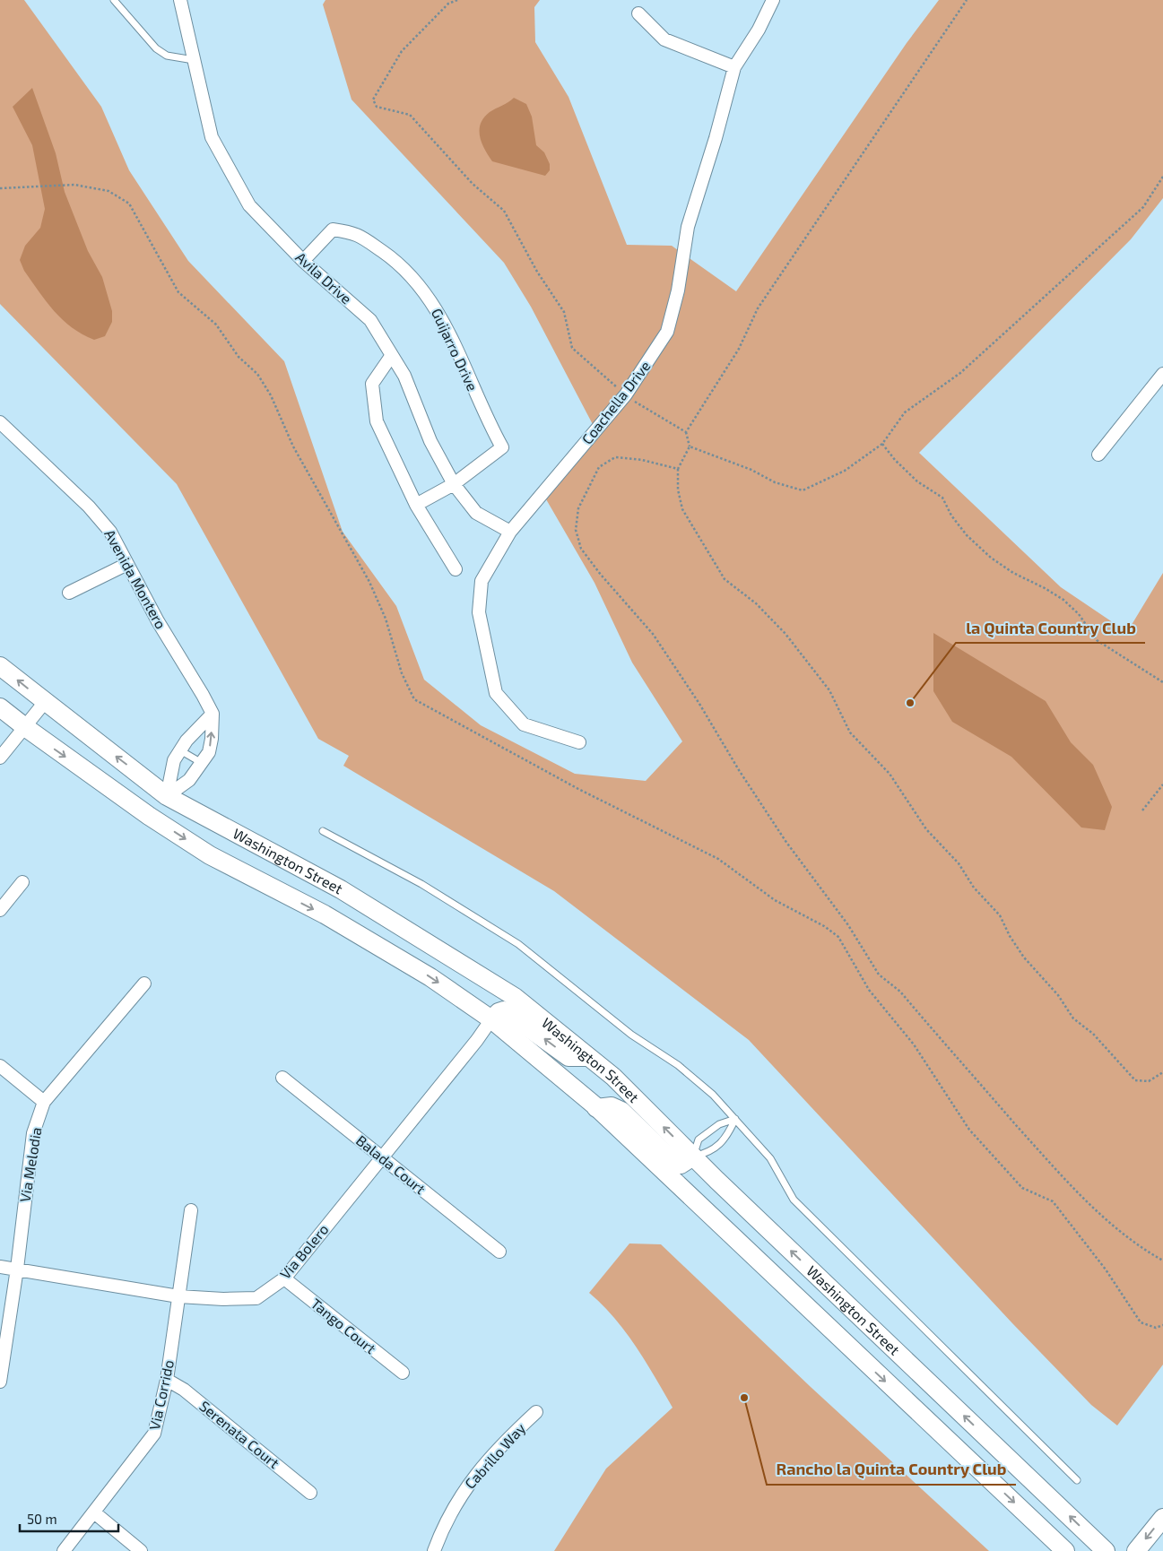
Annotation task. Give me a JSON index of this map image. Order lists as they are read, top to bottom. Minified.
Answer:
{"streets":{"main road":["Washington Street"],"street":["Avila Drive","Guijarro Drive","Coachella Drive","Avenida Montero","Via Melodia","Balada Court","Via Bolero","Tango Court","Via Corrido","Serenata Court","Cabrillo Way"]},"crossings":[["Avila Drive","Guijarro Drive"],["Avila Drive","Coachella Drive"],["Avenida Montero","Washington Street"],["Washington Street","Via Bolero"],["Via Melodia","Via Bolero"],["Balada Court","Via Bolero"],["Via Bolero","Tango Court"],["Via Bolero","Via Corrido"],["Via Corrido","Serenata Court"]],"places":["la Quinta Country Club","Rancho la Quinta Country Club"],"scale_bar":"50 m"}
